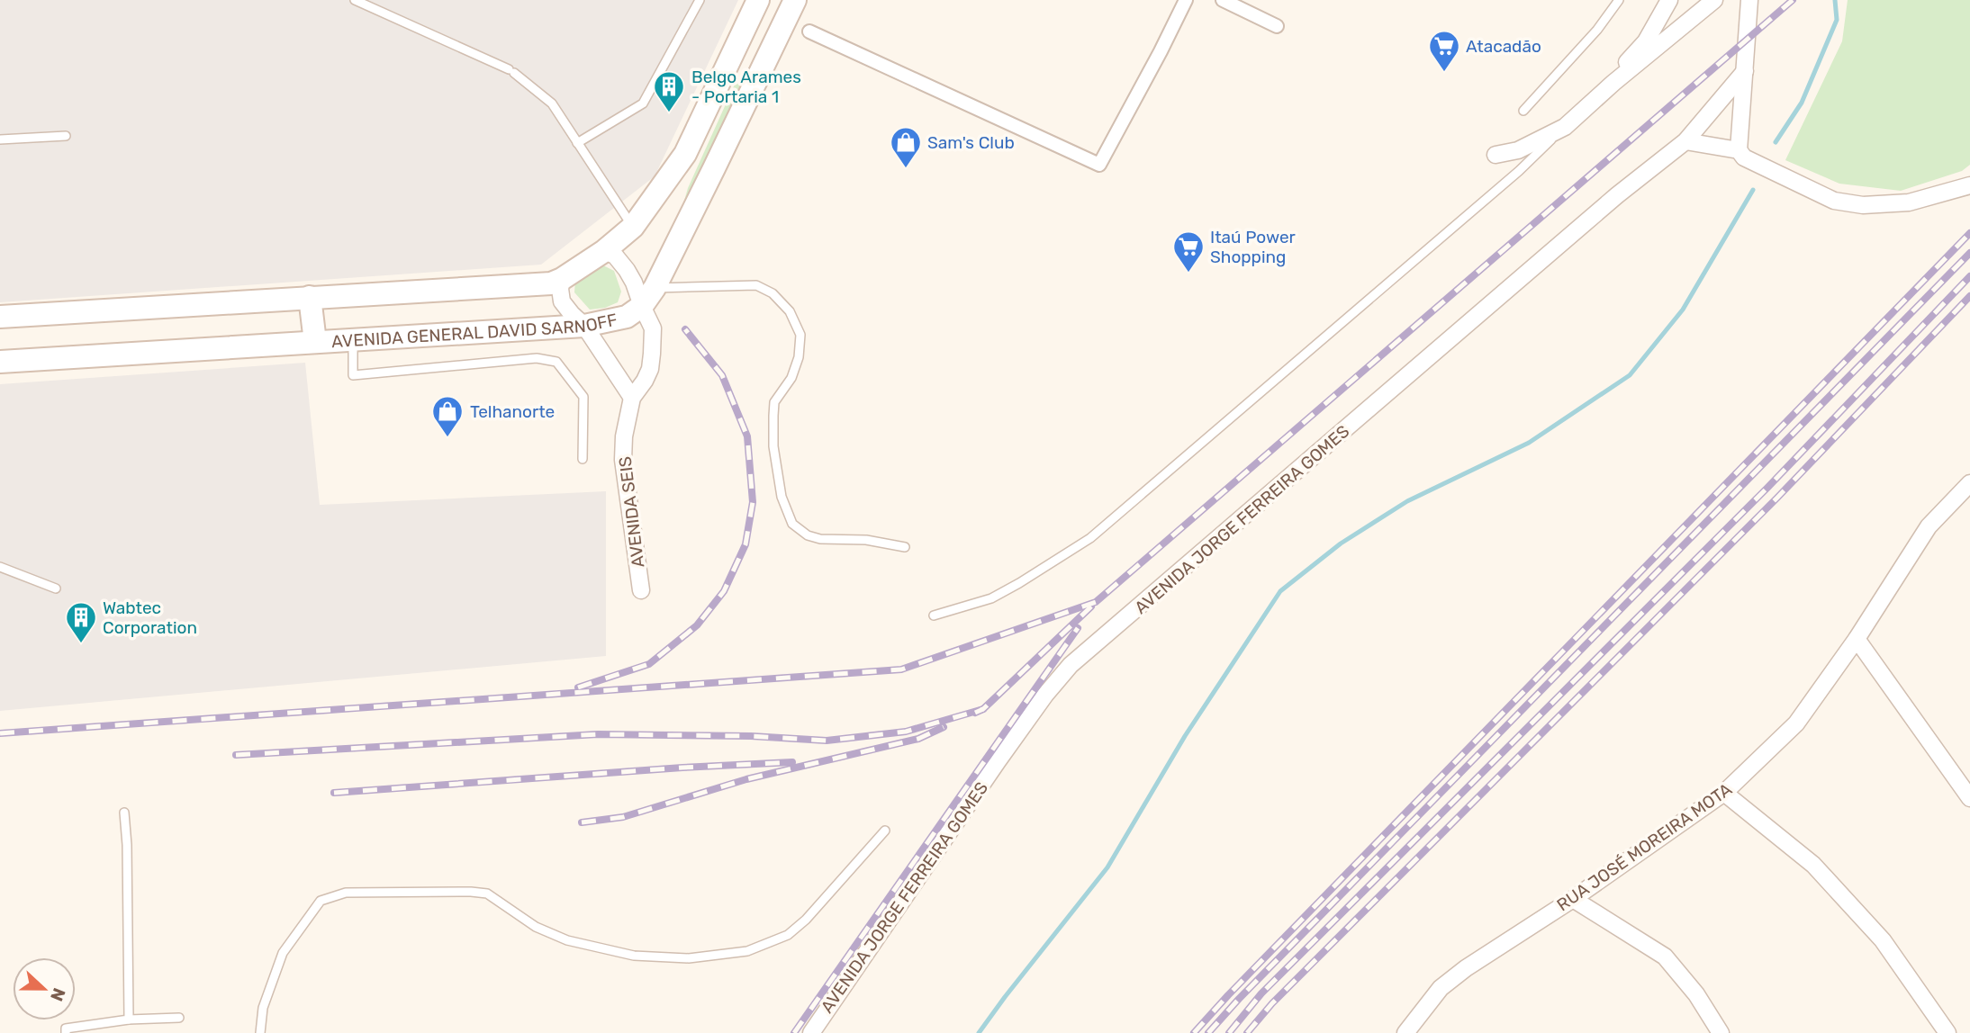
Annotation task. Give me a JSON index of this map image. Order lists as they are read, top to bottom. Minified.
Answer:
{"streets":{"main road":["AVENIDA GENERAL DAVID SARNOFF"],"street":["AVENIDA SEIS","AVENIDA JORGE FERREIRA GOMES","RUA JOSÉ MOREIRA MOTA"]},"crossings":[["AVENIDA GENERAL DAVID SARNOFF","AVENIDA SEIS"]],"places":{"supermarket":["Atacadão","Itaú Power Shopping"],"building":["Belgo Arames - Portaria 1","Wabtec Corporation"],"shop":["Sam's Club","Telhanorte"]},"north":"right"}
